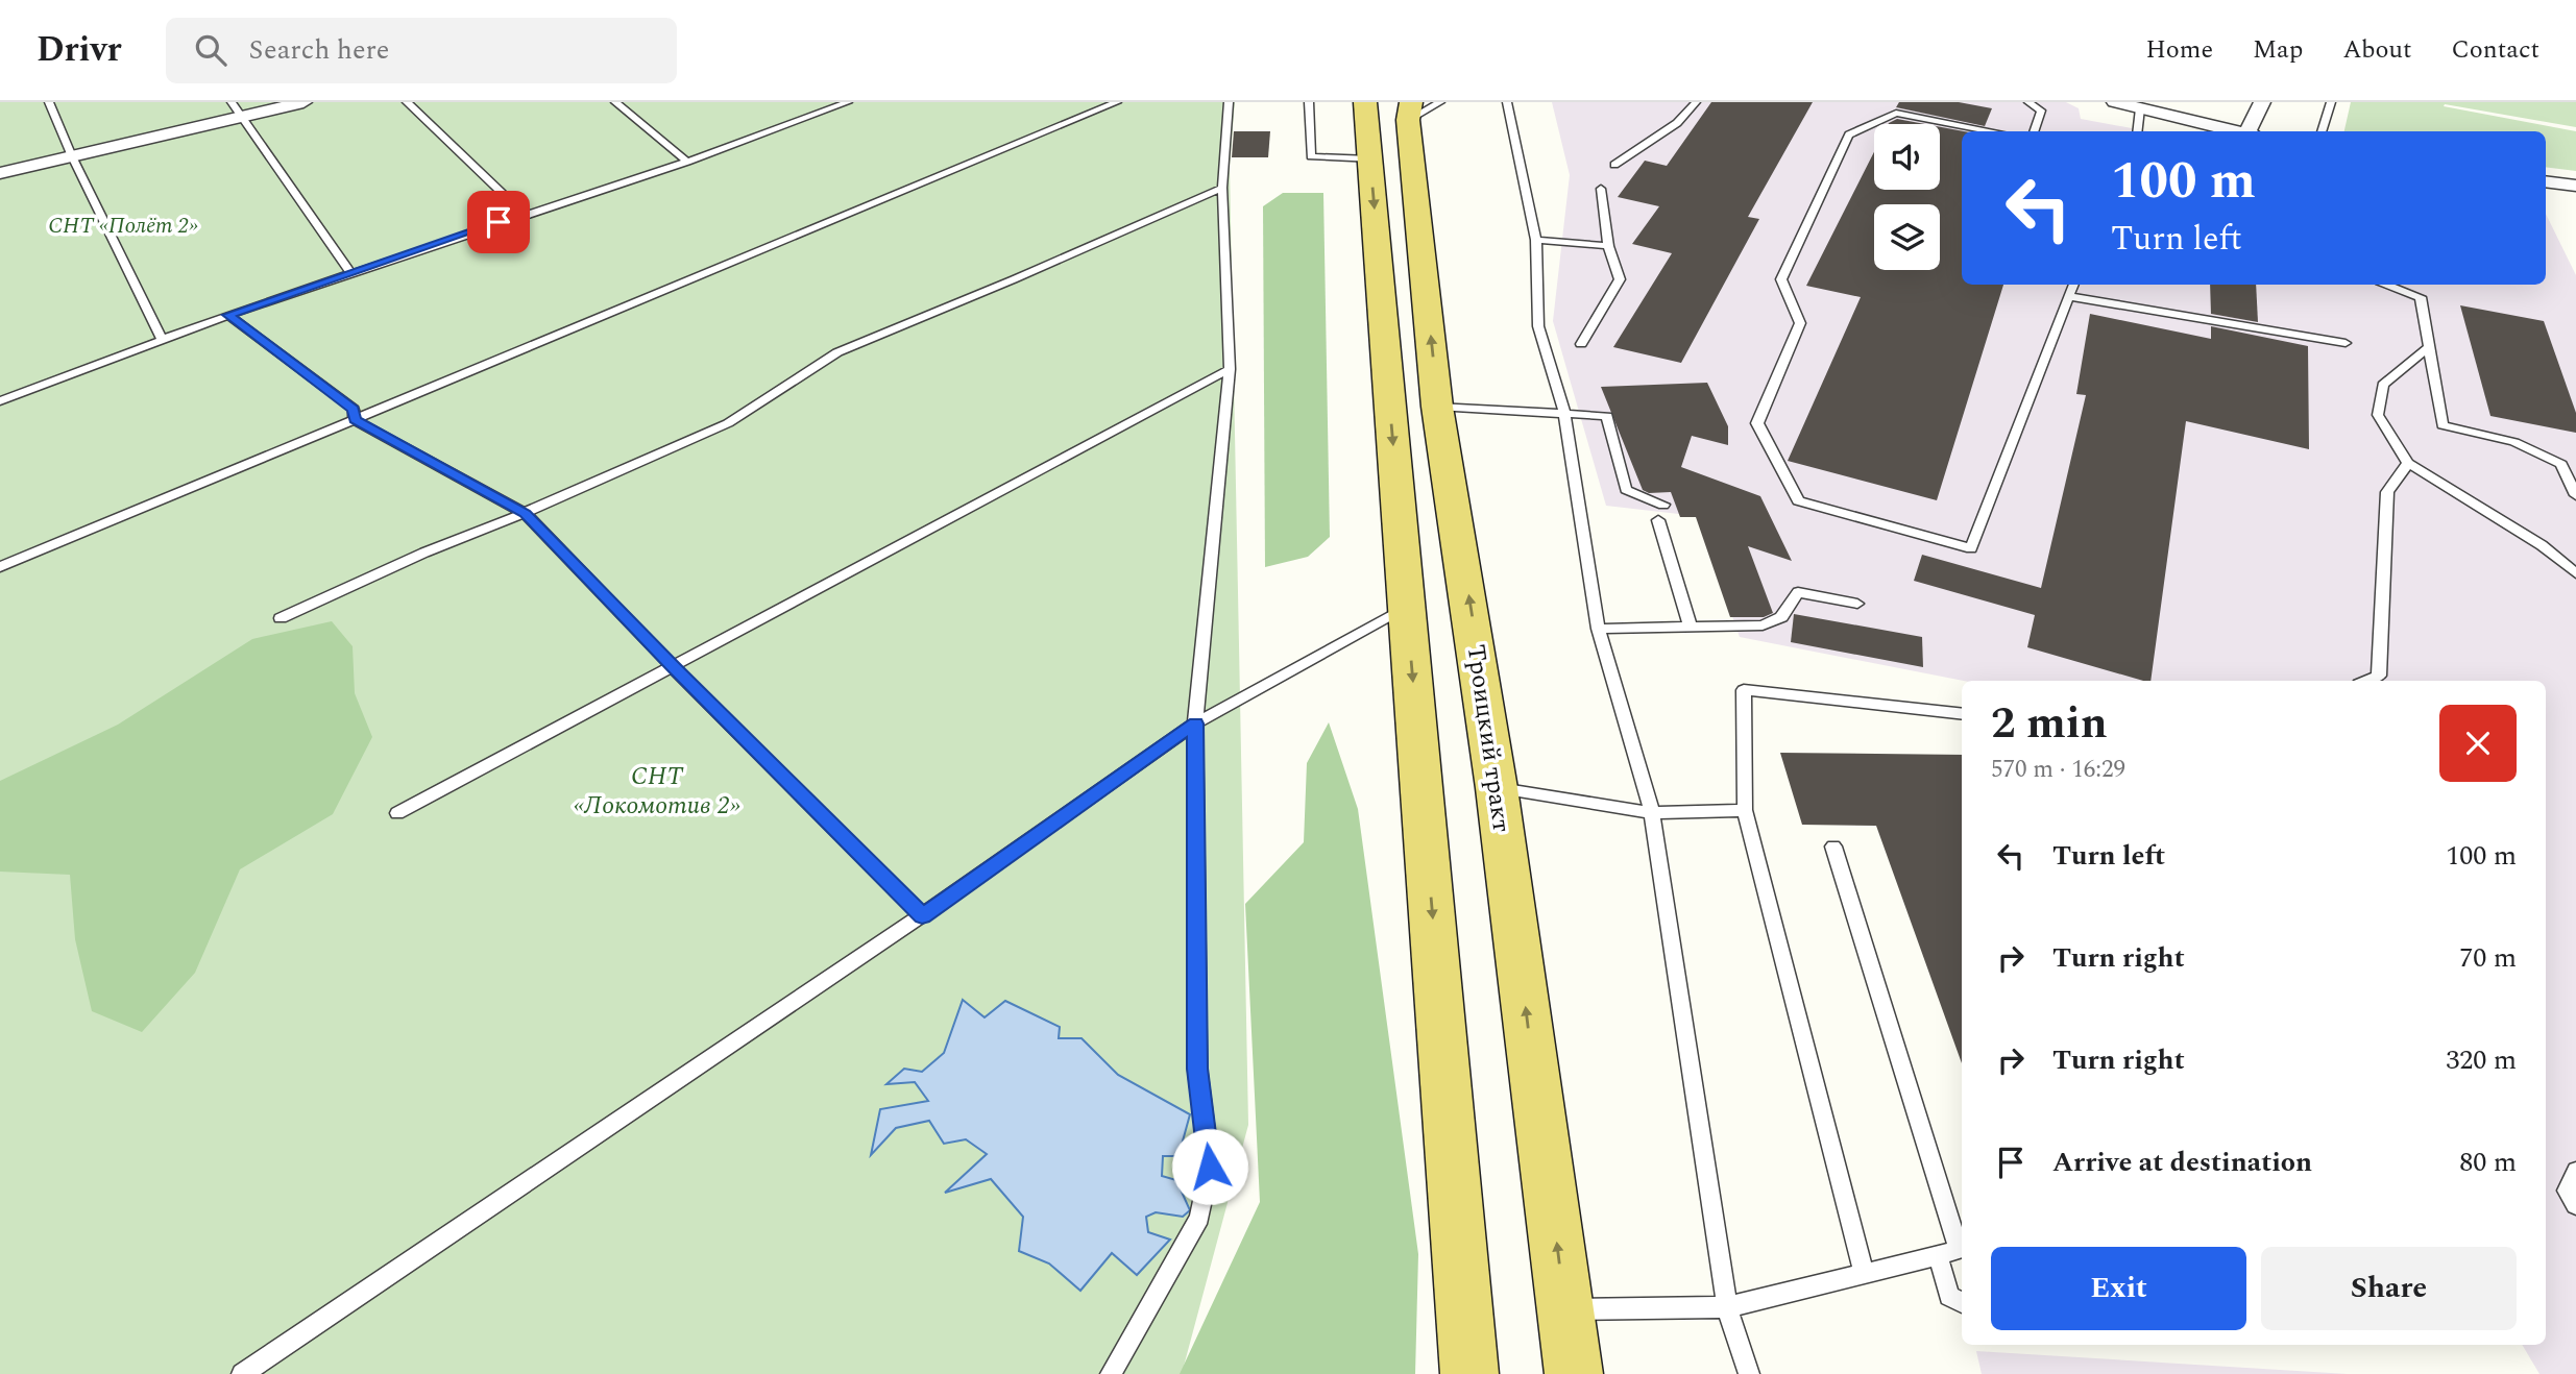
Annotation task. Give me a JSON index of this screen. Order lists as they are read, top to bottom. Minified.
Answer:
{"streets":{"main road":["Троицкий тракт"]},"parks":["СНТ «Полёт 2»","СНТ «Локомотив 2»"],"page":{"header":"Drivr","search":"Search here","nav":["Home","Map","About","Contact"],"turn":["100 m","Turn left"],"heading":["2 min","570 m · 16:29"],"list":[{"name":"Turn left","value":"100 m"},{"name":"Turn right","value":"70 m"},{"name":"Turn right","value":"320 m"},{"name":"Arrive at destination","value":"80 m"}],"buttons":["Exit","Share"]}}
